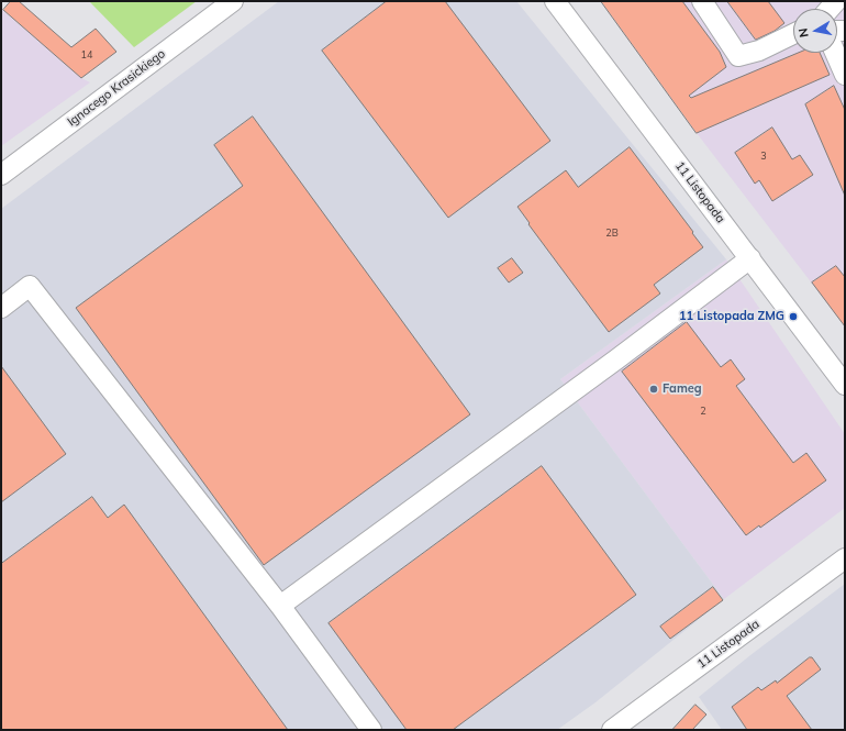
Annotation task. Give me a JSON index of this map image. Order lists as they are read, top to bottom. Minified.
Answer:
{"streets":{"street":["Ignacego Krasickiego","11 Listopada"]},"places":["11 Listopada ZMG","Fameg"],"house_numbers":["14","3","2B","2"],"north":"left"}
